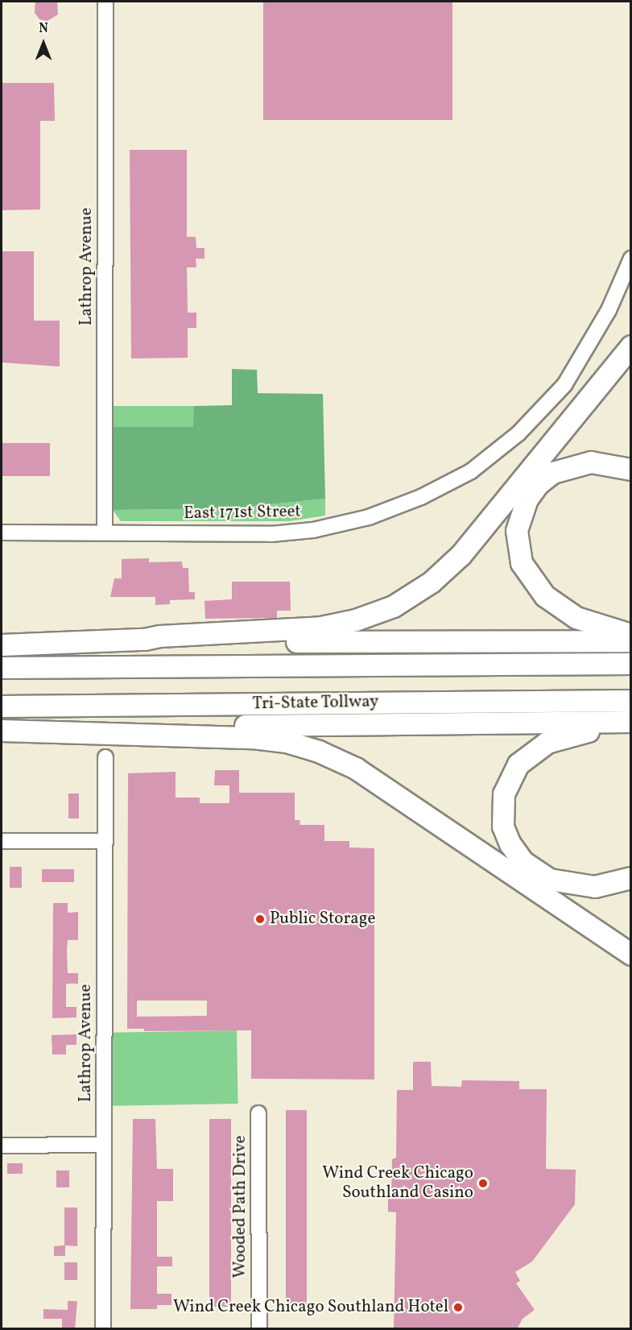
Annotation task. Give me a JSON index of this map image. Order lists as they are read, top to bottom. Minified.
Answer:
{"streets":{"highway":["Tri-State Tollway"],"street":["Lathrop Avenue","East 171st Street","Wooded Path Drive"]},"crossings":[["Lathrop Avenue","East 171st Street"]],"places":["Public Storage","Wind Creek Chicago Southland Casino","Wind Creek Chicago Southland Hotel"],"north":"top"}
